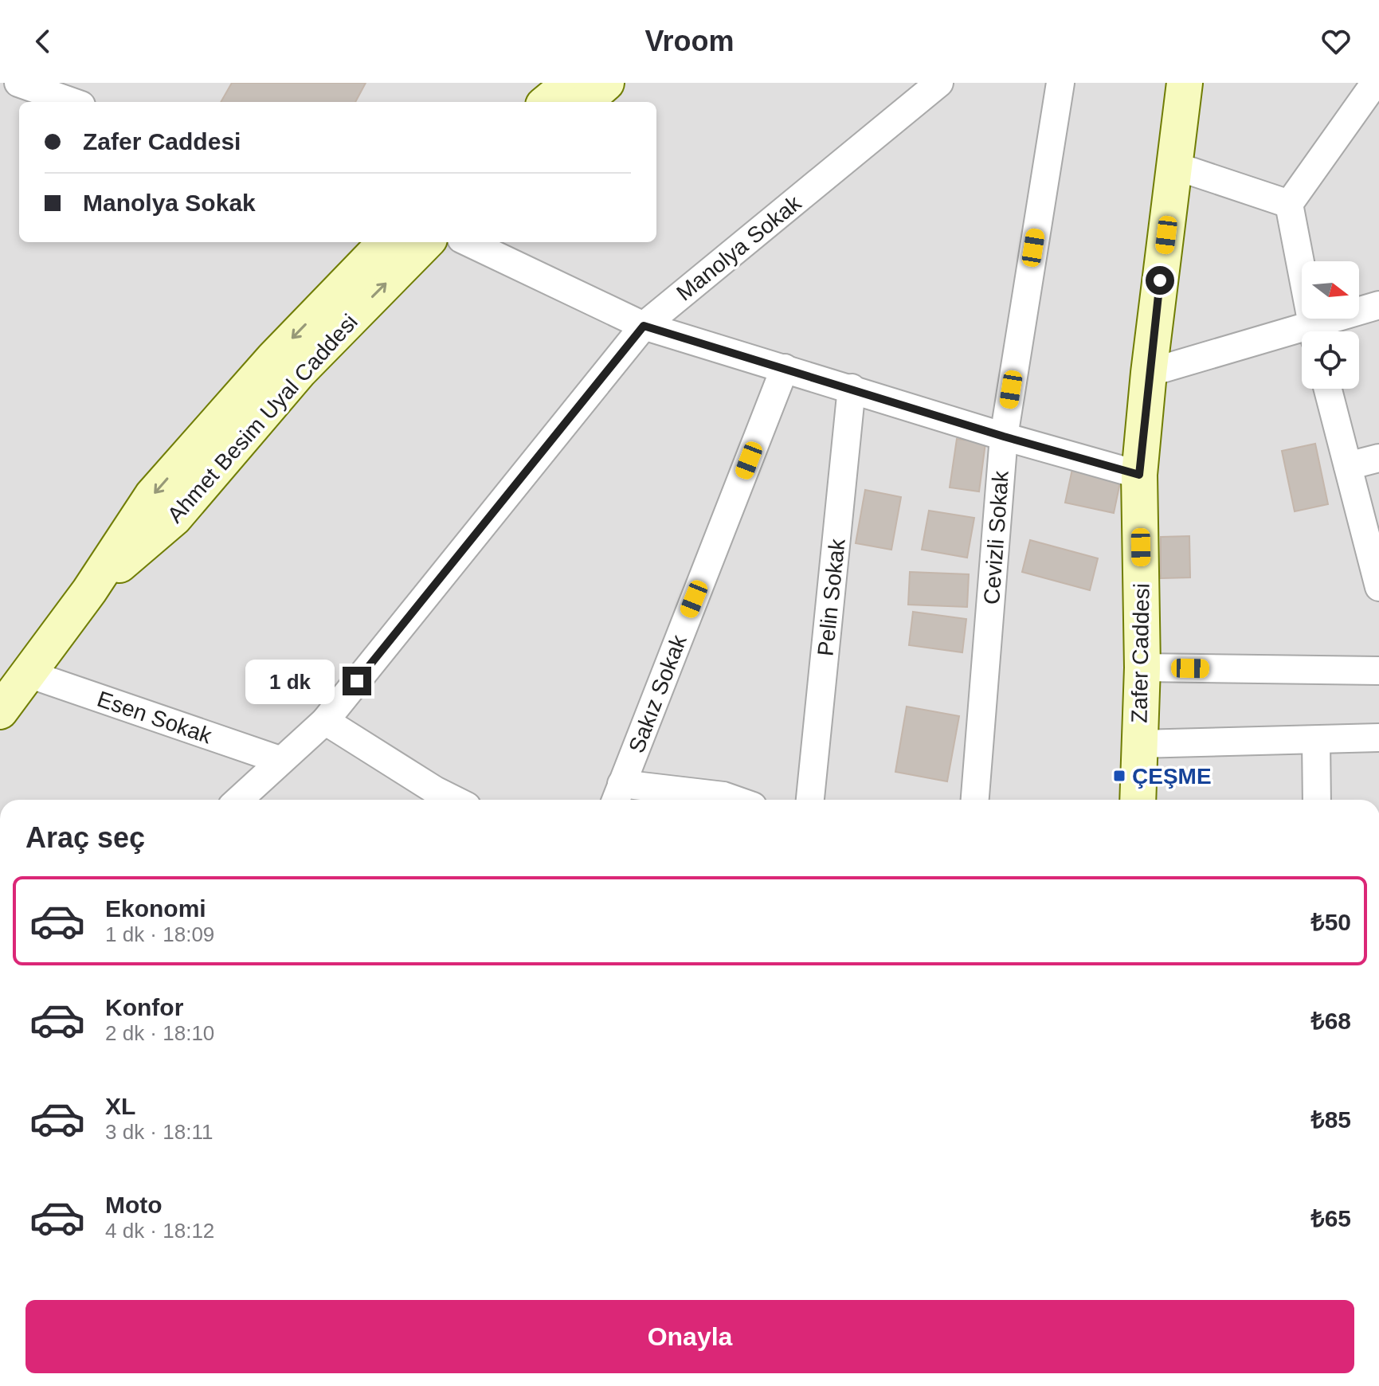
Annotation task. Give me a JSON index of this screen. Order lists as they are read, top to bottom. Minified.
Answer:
{"streets":{"main road":["Ahmet Besim Uyal Caddesi","Zafer Caddesi"],"street":["Manolya Sokak","Cevizli Sokak","Pelin Sokak","Sakız Sokak","Esen Sokak"]},"crossings":[["Manolya Sokak","Esen Sokak"],["Ahmet Besim Uyal Caddesi","Esen Sokak"]],"places":{"transit":["ÇEŞME"]},"north":"right","page":{"header":"Vroom","banner":["Zafer Caddesi","Manolya Sokak"],"bubble":"1 dk","heading":"Araç seç","list":[{"name":"Ekonomi","note":"1 dk · 18:09","value":"₺50"},{"name":"Konfor","note":"2 dk · 18:10","value":"₺68"},{"name":"XL","note":"3 dk · 18:11","value":"₺85"},{"name":"Moto","note":"4 dk · 18:12","value":"₺65"}],"buttons":"Onayla"}}
